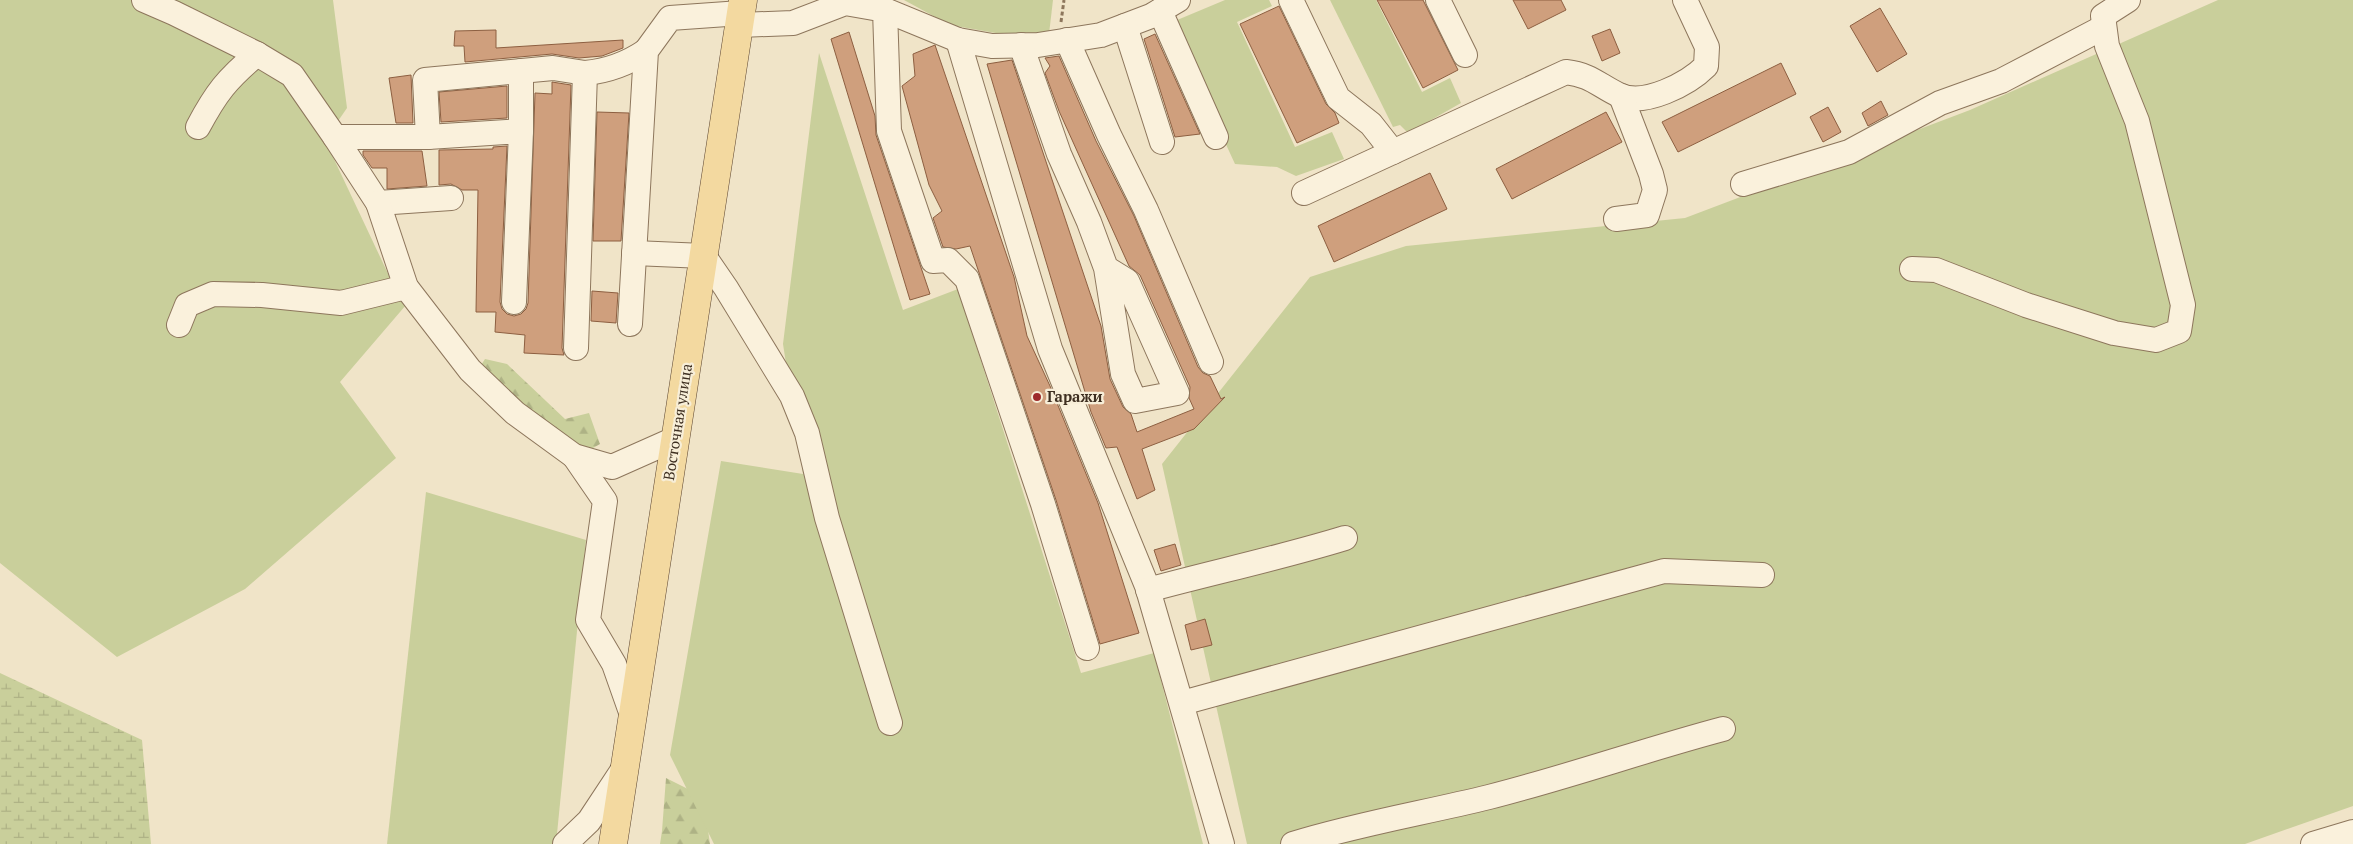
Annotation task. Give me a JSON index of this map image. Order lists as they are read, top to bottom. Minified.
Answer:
{"streets":{"main road":["Восточная улица"]},"places":["Гаражи"]}
